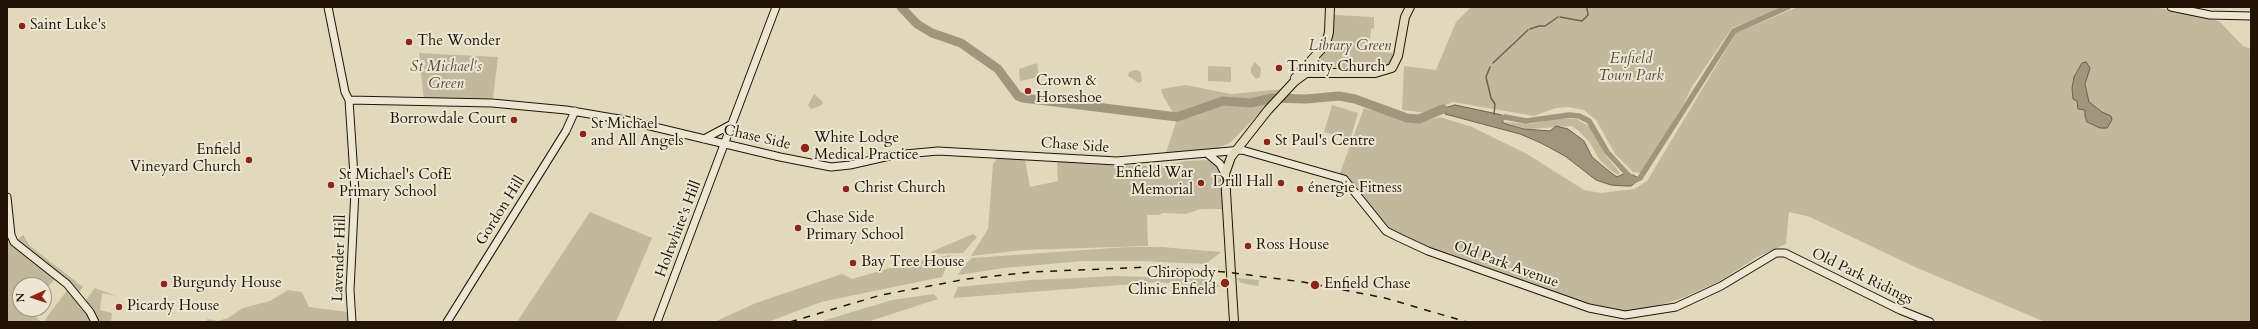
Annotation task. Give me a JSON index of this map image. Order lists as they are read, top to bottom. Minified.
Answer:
{"streets":{"street":["Chase Side","Gordon Hill","Holtwhite's Hill","Lavender Hill","Old Park Avenue","Old Park Ridings"]},"crossings":[["Chase Side","Gordon Hill"],["Chase Side","Holtwhite's Hill"],["Chase Side","Lavender Hill"],["Chase Side","Old Park Avenue"],["Old Park Avenue","Old Park Ridings"]],"parks":["Library Green","Enfield Town Park","St Michael's Green"],"places":["Saint Luke's","The Wonder","Trinity Church","Crown & Horseshoe","Borrowdale Court","St Michael and All Angels","St Paul's Centre","White Lodge Medical Practice","Enfield Vineyard Church","Enfield War Memorial","Drill Hall","St Michael's CofE Primary School","Christ Church","énergie Fitness","Chase Side Primary School","Ross House","Bay Tree House","Chiropody Clinic Enfield","Burgundy House","Enfield Chase","Picardy House"],"north":"left"}
